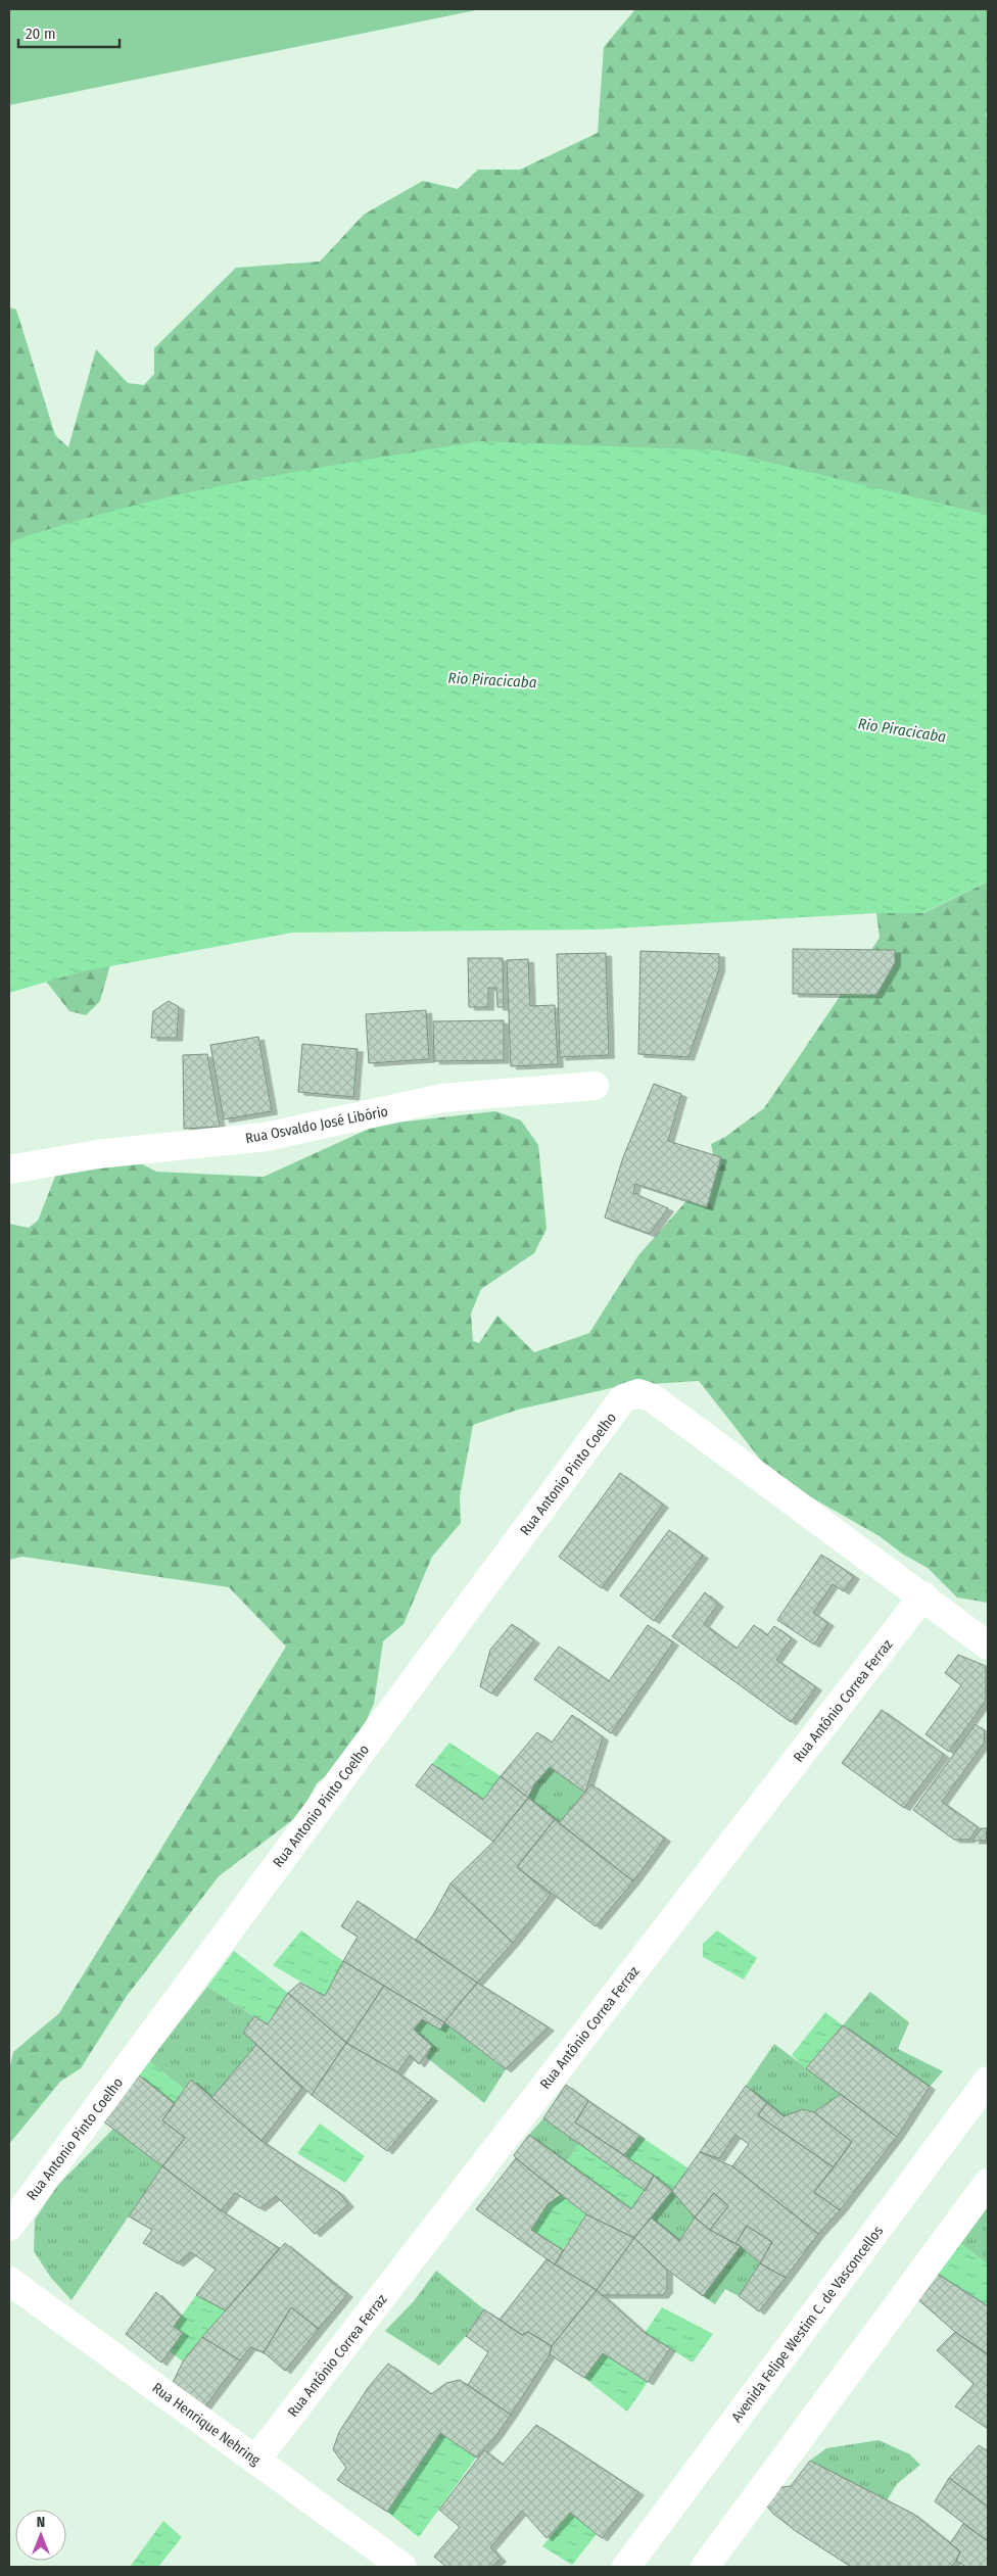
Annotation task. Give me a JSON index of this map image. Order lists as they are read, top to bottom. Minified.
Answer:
{"streets":{"street":["Rua Osvaldo José Libório","Rua Antonio Pinto Coelho","Rua Antônio Correa Ferraz","Avenida Felipe Westim C. de Vasconcellos","Rua Henrique Nehring"]},"crossings":[["Rua Antonio Pinto Coelho","Rua Antônio Correa Ferraz"],["Rua Antônio Correa Ferraz","Rua Henrique Nehring"]],"water":["Rio Piracicaba"],"scale_bar":"20 m","north":"top"}
